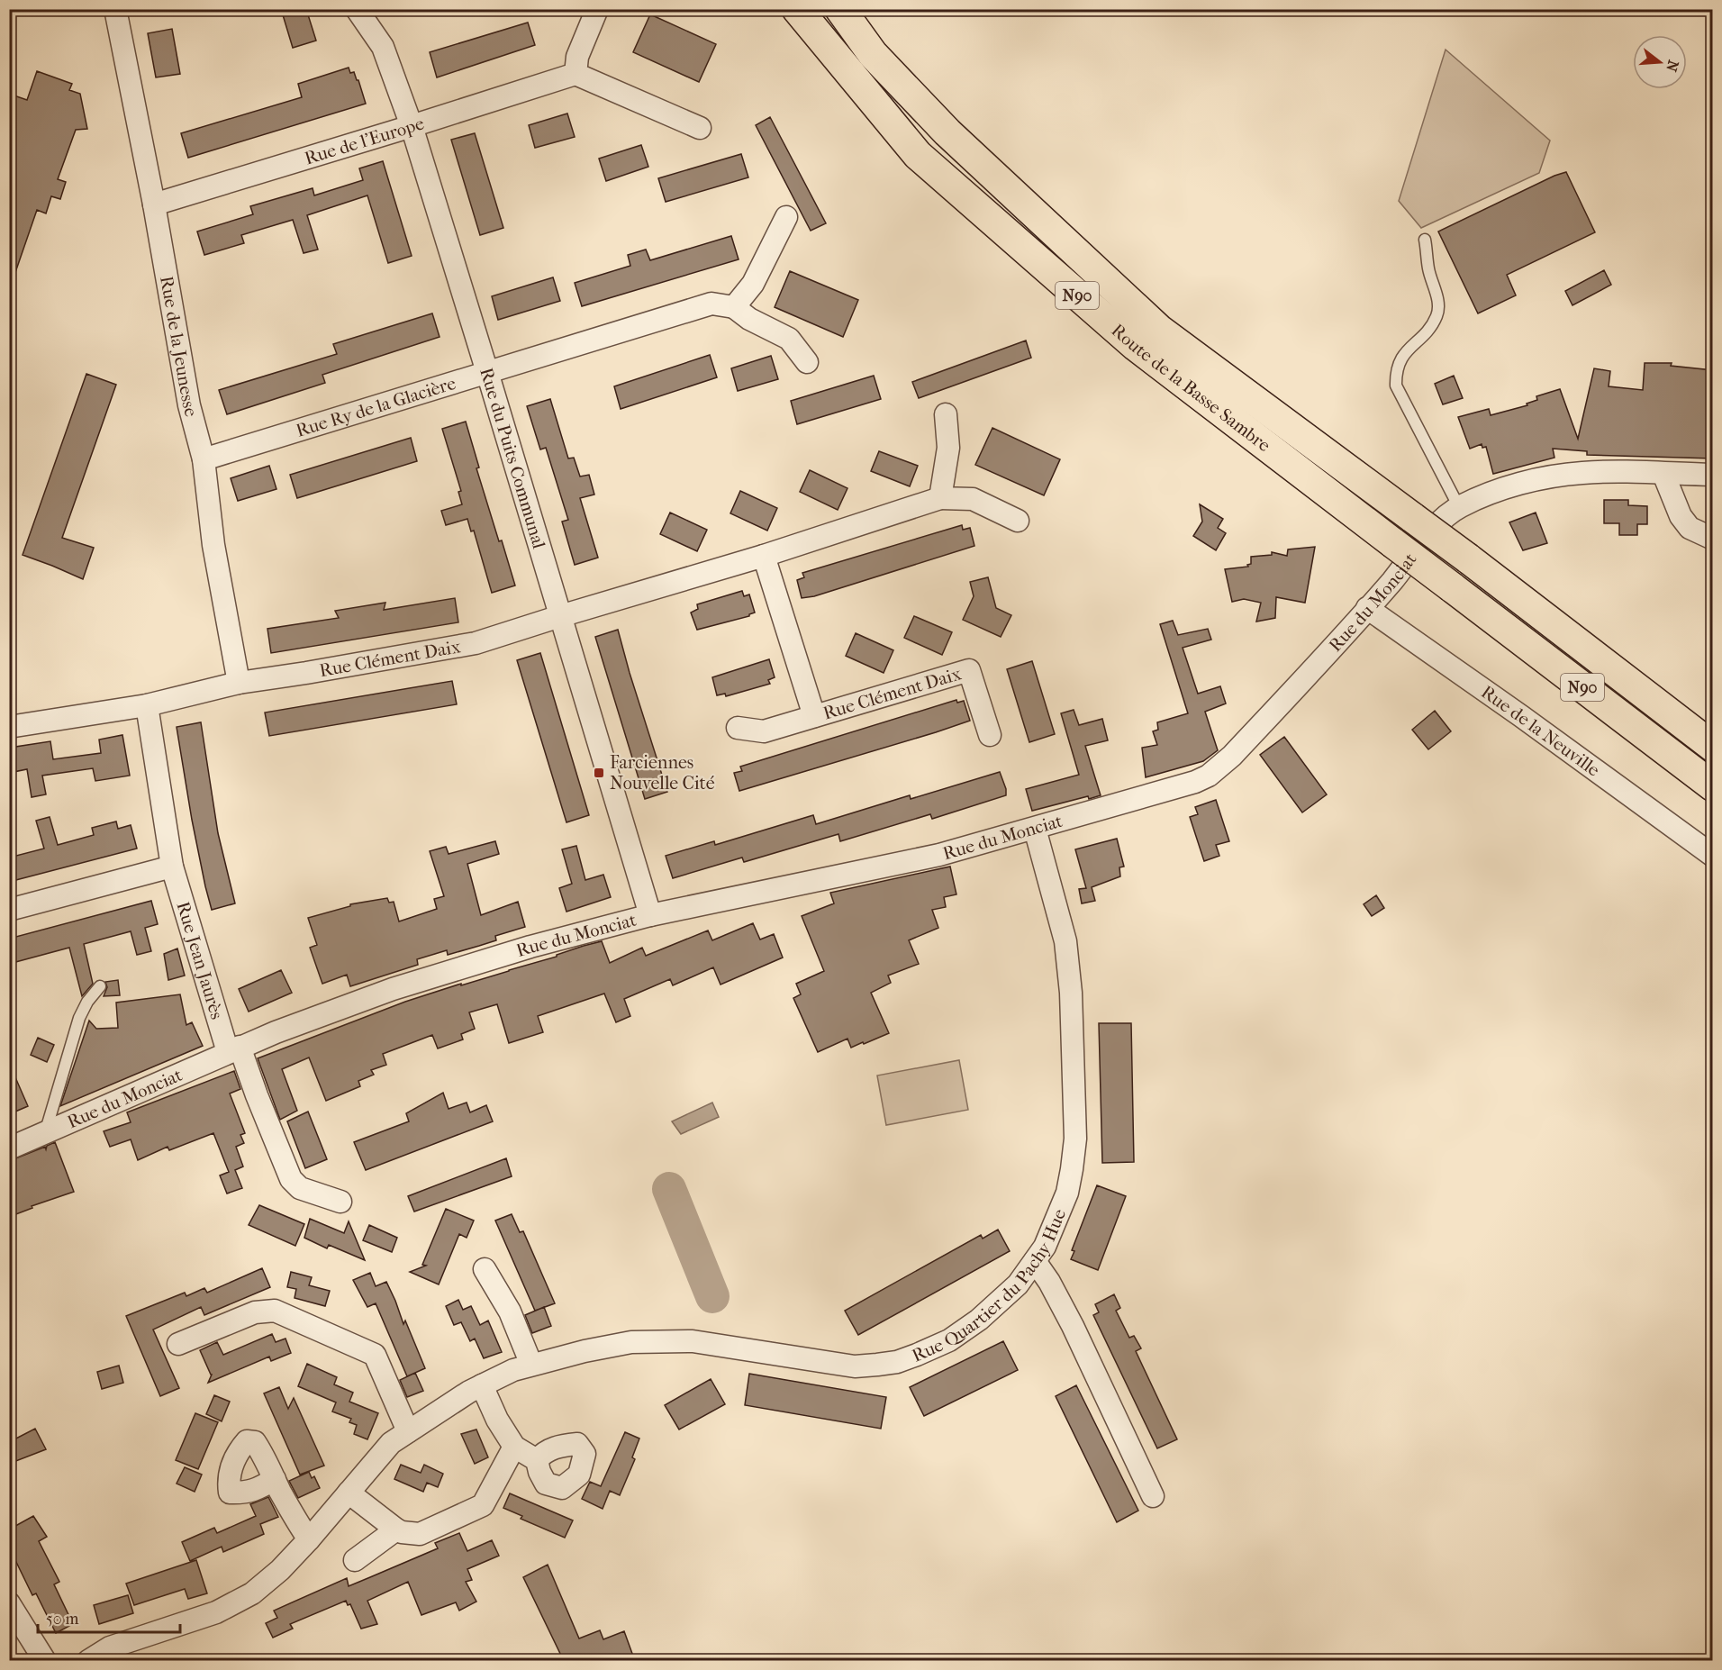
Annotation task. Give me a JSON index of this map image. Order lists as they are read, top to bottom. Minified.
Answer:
{"streets":{"highway":["N90","Route de la Basse Sambre"],"street":["Rue de l'Europe","Rue de la Jeunesse","Rue Ry de la Glacière","Rue du Puits Communal","Rue du Monciat","Rue Clément Daix","Rue de la Neuville","Rue Jean Jaurès","Rue Quartier du Pachy Hue"]},"crossings":[["Rue de l'Europe","Rue de la Jeunesse"],["Rue de l'Europe","Rue du Puits Communal"],["Rue de la Jeunesse","Rue Ry de la Glacière"],["Rue de la Jeunesse","Rue Clément Daix"],["Rue Ry de la Glacière","Rue du Puits Communal"],["Rue du Puits Communal","Rue du Monciat"],["Rue du Puits Communal","Rue Clément Daix"],["Rue du Monciat","Rue de la Neuville"],["Rue du Monciat","Rue Jean Jaurès"],["Rue du Monciat","Rue Quartier du Pachy Hue"],["Rue Clément Daix","Rue Jean Jaurès"]],"places":{"transit":["Farciennes Nouvelle Cité"]},"scale_bar":"50 m","north":"right"}
